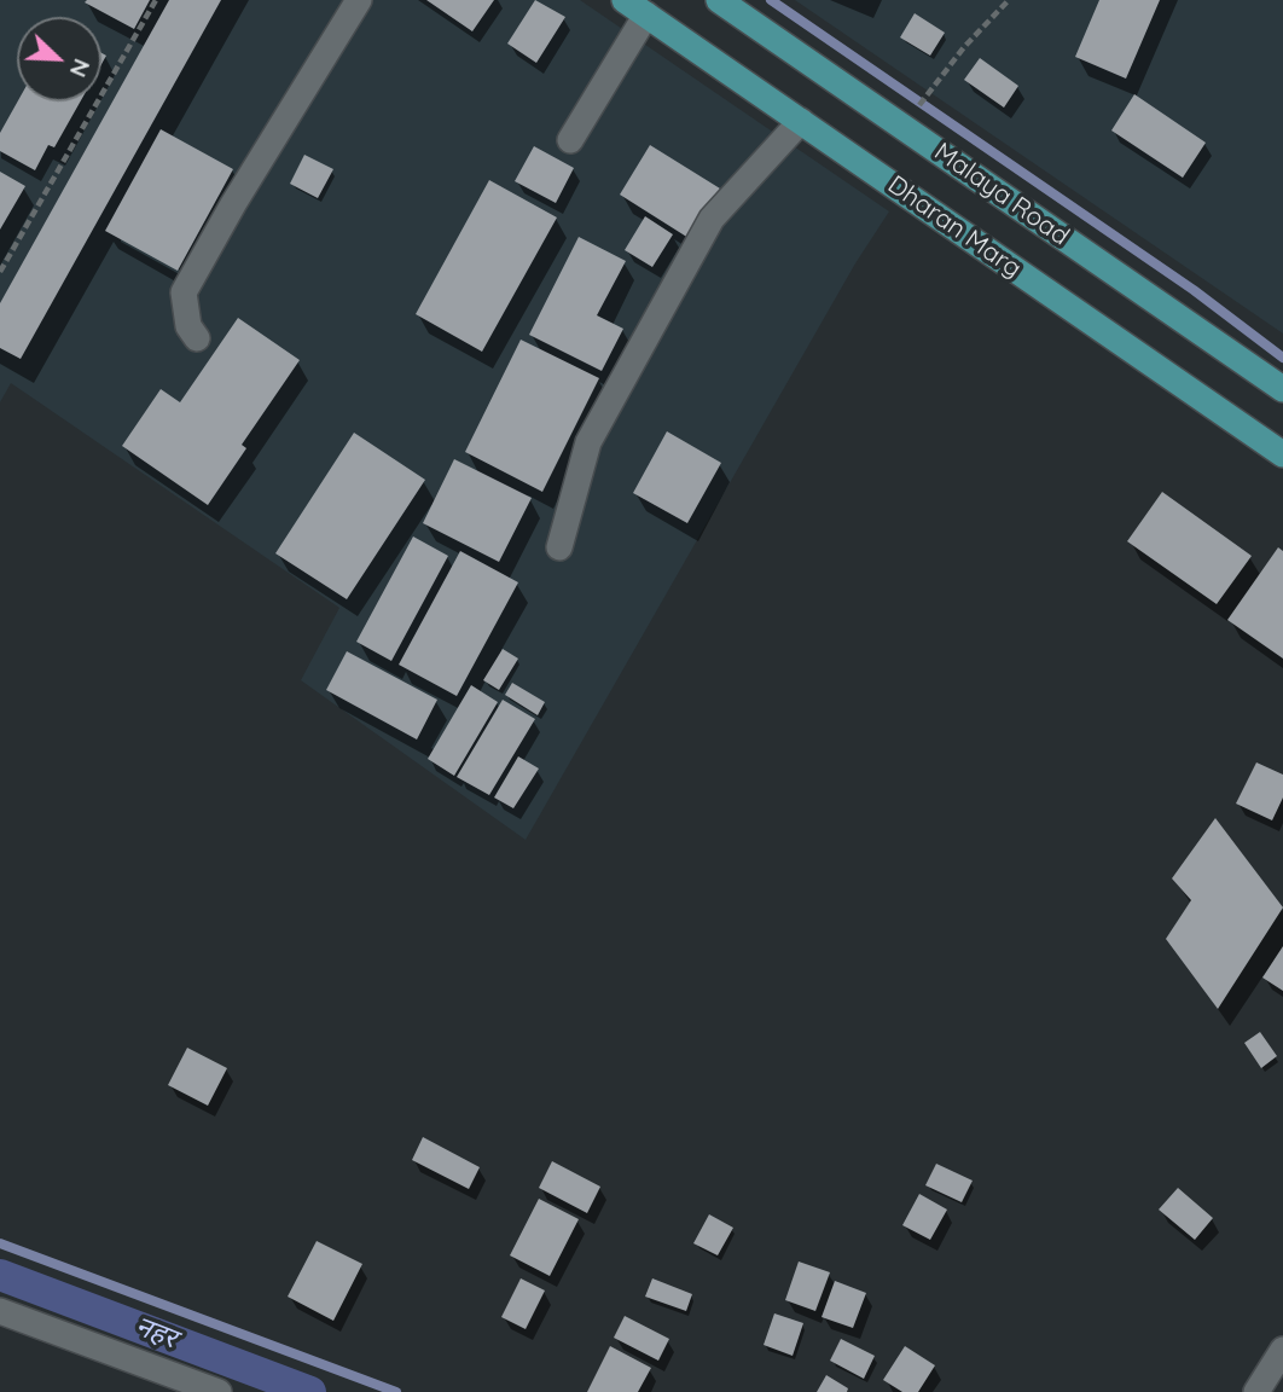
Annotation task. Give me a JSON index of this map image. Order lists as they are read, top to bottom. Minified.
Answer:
{"streets":{"main road":["Malaya Road","Dharan Marg"]},"water":["नहर"],"north":"bottom right"}
